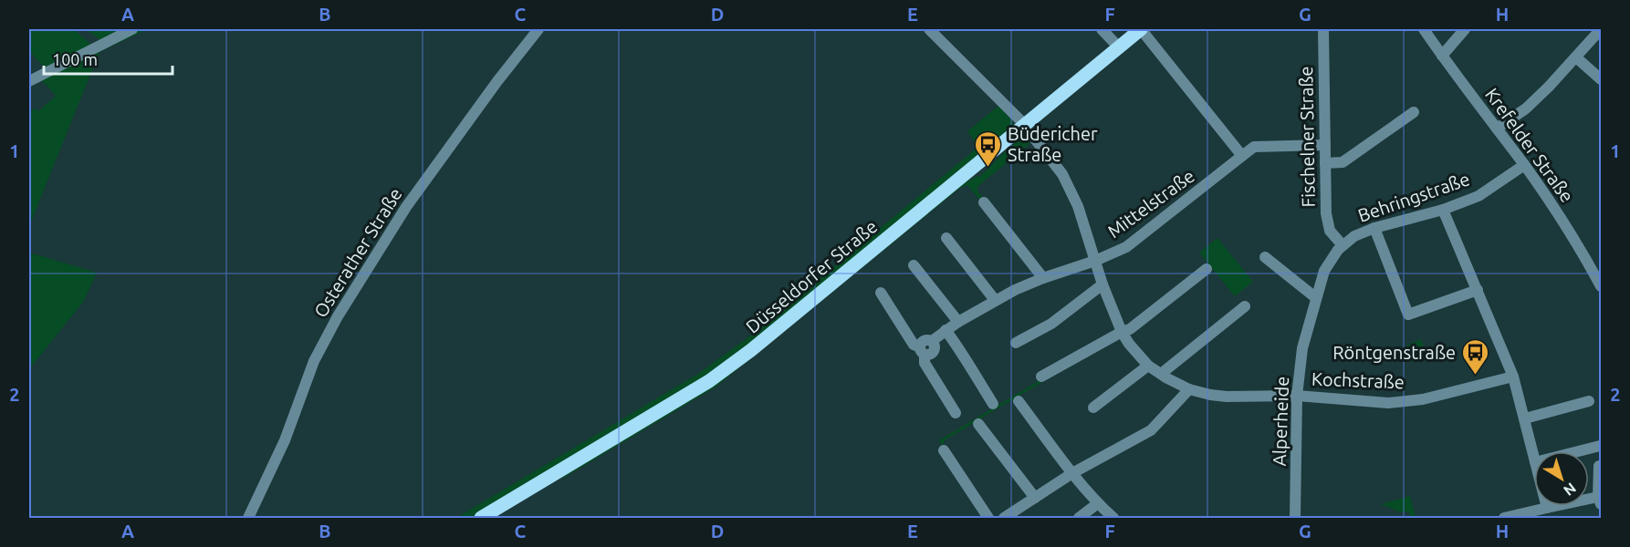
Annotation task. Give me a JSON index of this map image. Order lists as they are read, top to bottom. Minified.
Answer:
{"streets":{"main road":["Düsseldorfer Straße"],"street":["Fischelner Straße","Krefelder Straße","Behringstraße","Mittelstraße","Osterather Straße","Kochstraße","Alperheide"]},"crossings":[["Fischelner Straße","Behringstraße"],["Fischelner Straße","Mittelstraße"],["Krefelder Straße","Behringstraße"],["Kochstraße","Alperheide"]],"places":{"bus stop":["Büdericher Straße","Röntgenstraße"]},"scale_bar":"100 m","north":"bottom right","grid":{"columns":["A","B","C","D","E","F","G","H"],"rows":["1","2"]}}
